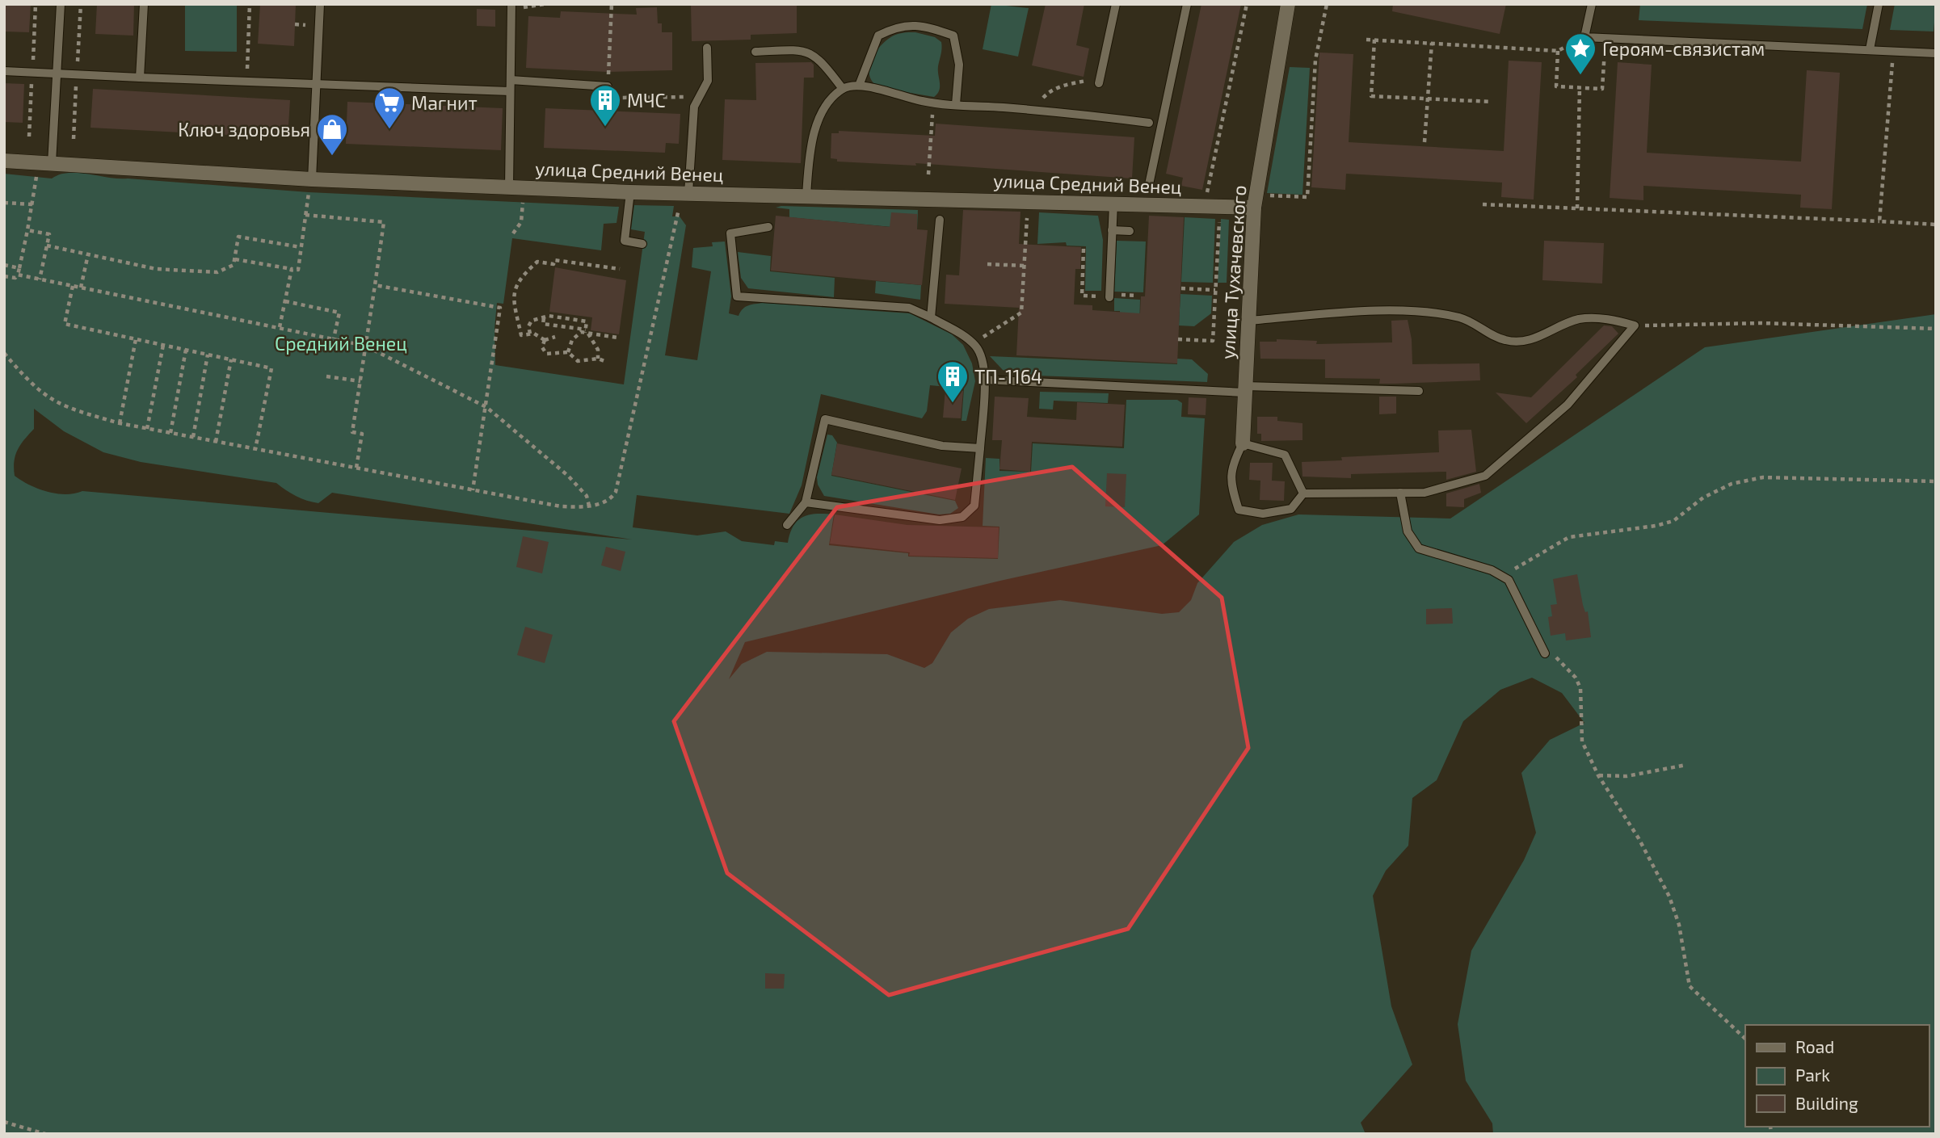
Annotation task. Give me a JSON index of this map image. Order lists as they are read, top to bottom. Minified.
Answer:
{"streets":{"street":["улица Средний Венец","улица Тухачевского"]},"crossings":[["улица Средний Венец","улица Тухачевского"]],"parks":["Средний Венец"],"places":{"place":["Героям-связистам"],"building":["МЧС","ТП-1164"],"supermarket":["Магнит"],"shop":["Ключ здоровья"]},"legend":["Road","Park","Building"]}
